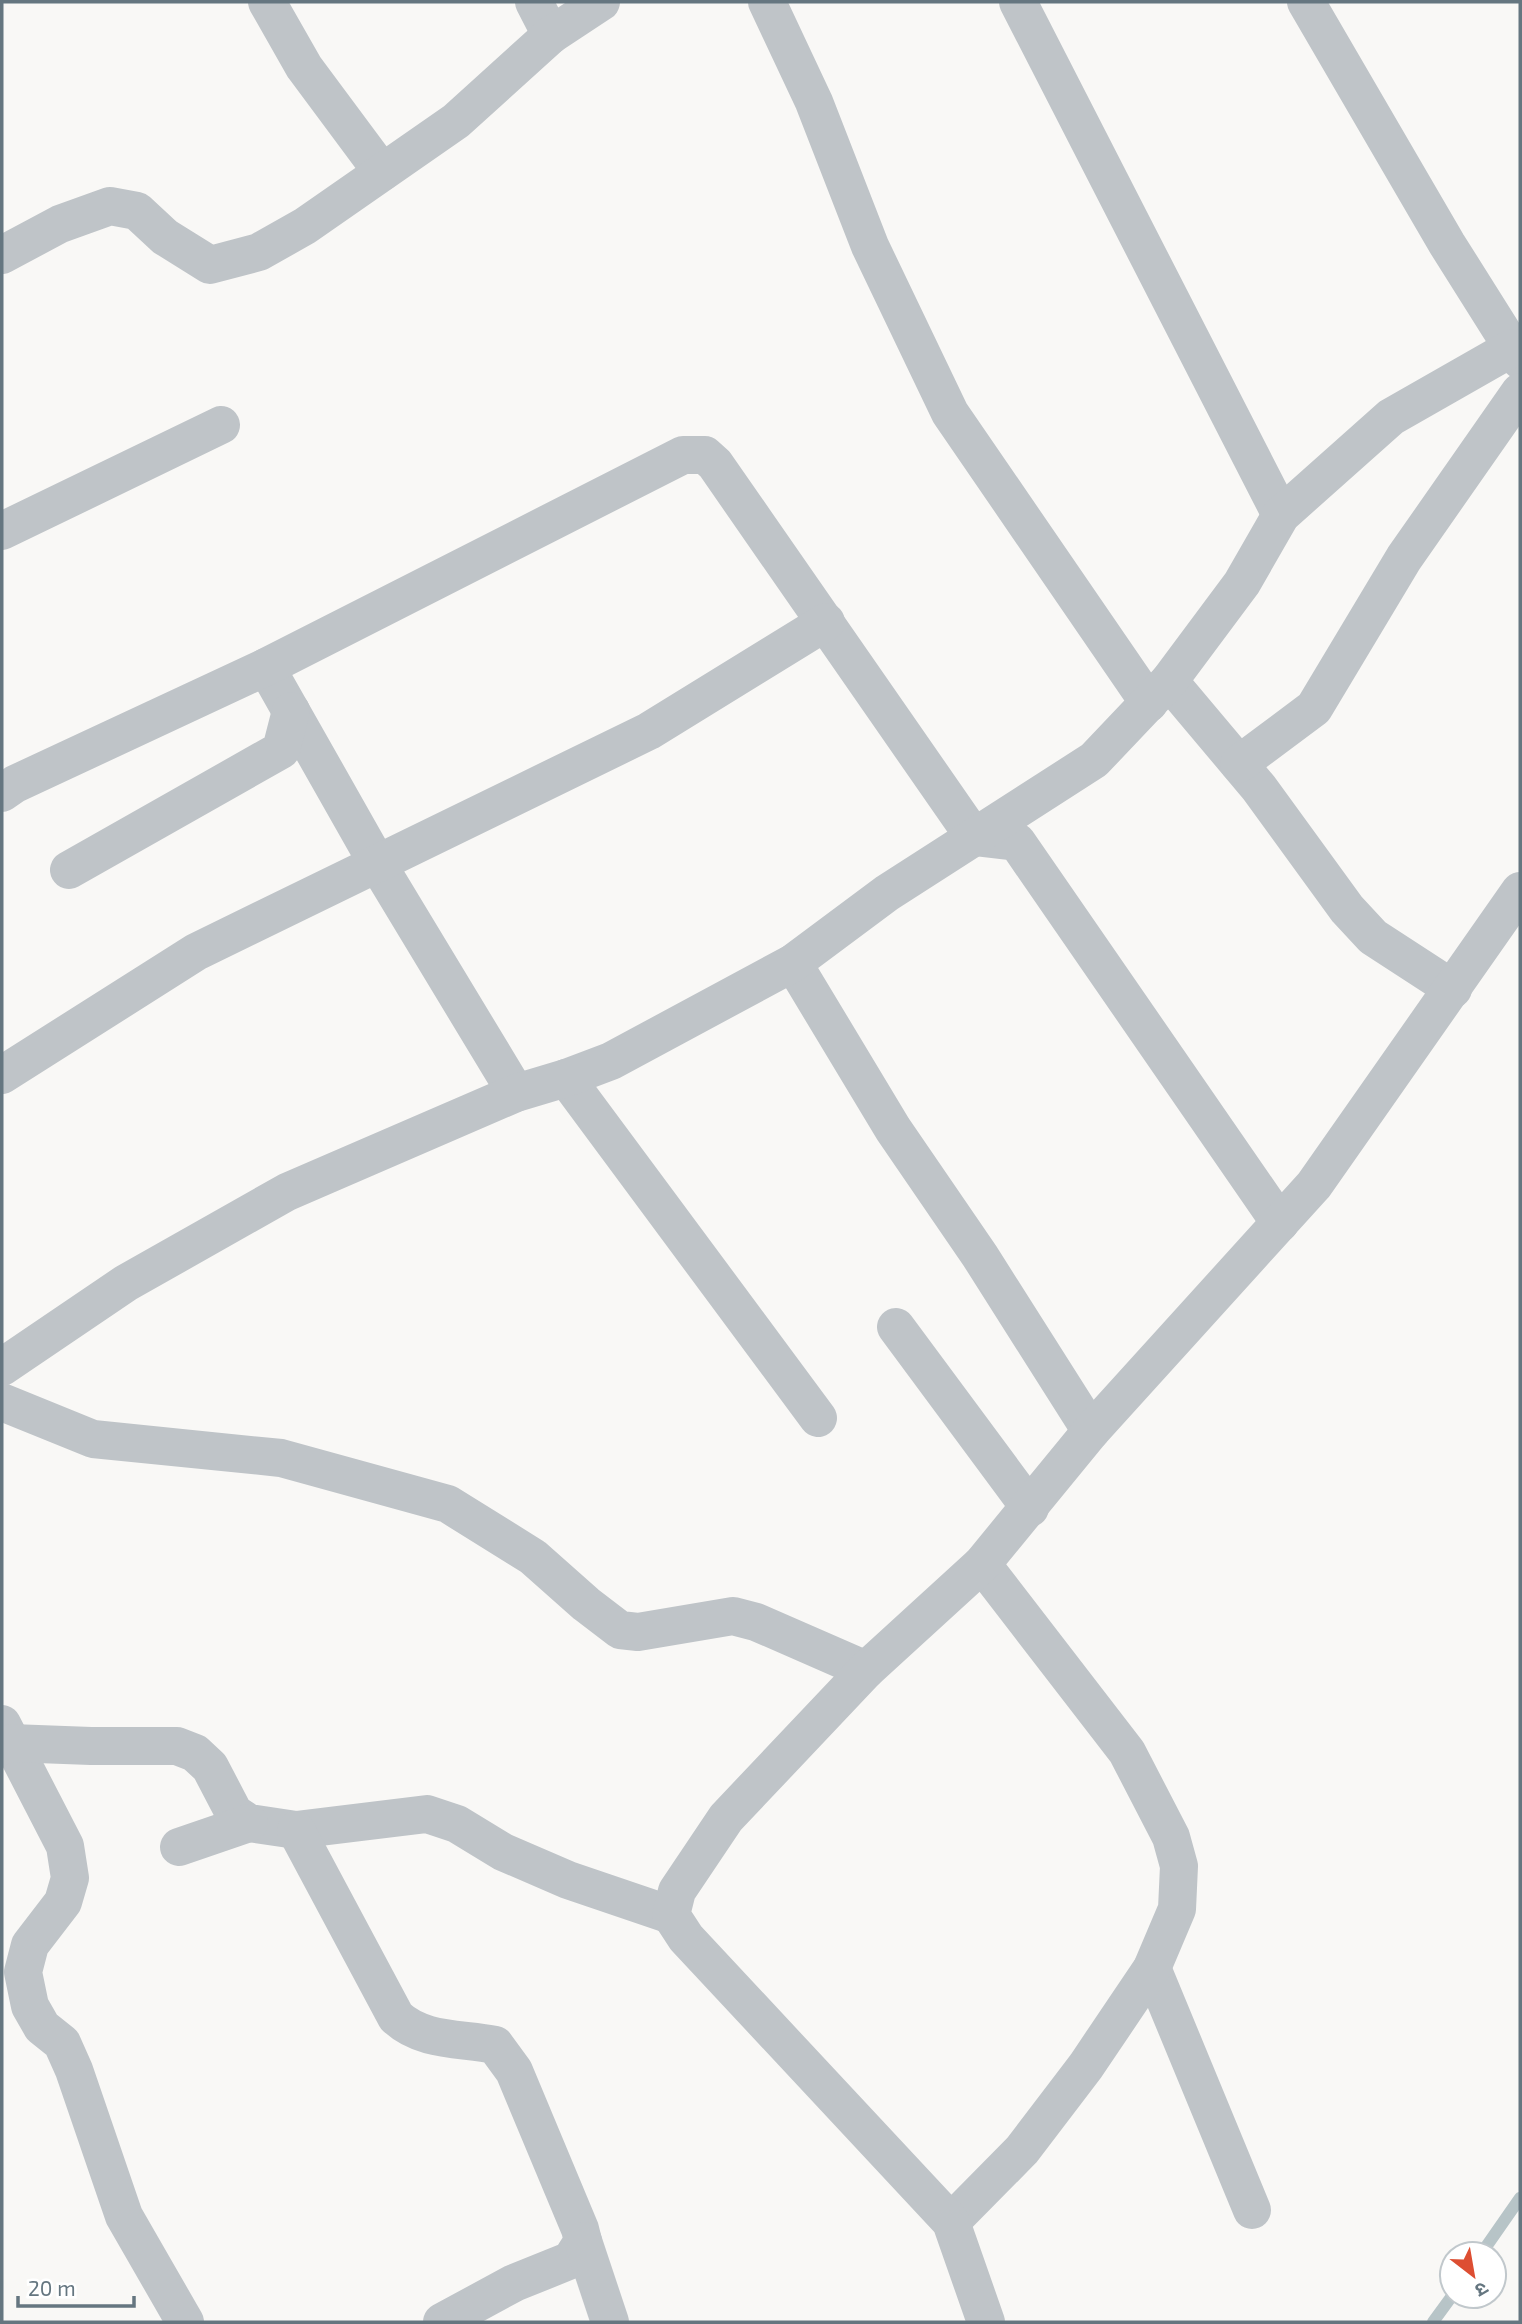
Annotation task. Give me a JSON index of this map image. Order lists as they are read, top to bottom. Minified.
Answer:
{"scale_bar":"20 m","north":"bottom right"}
